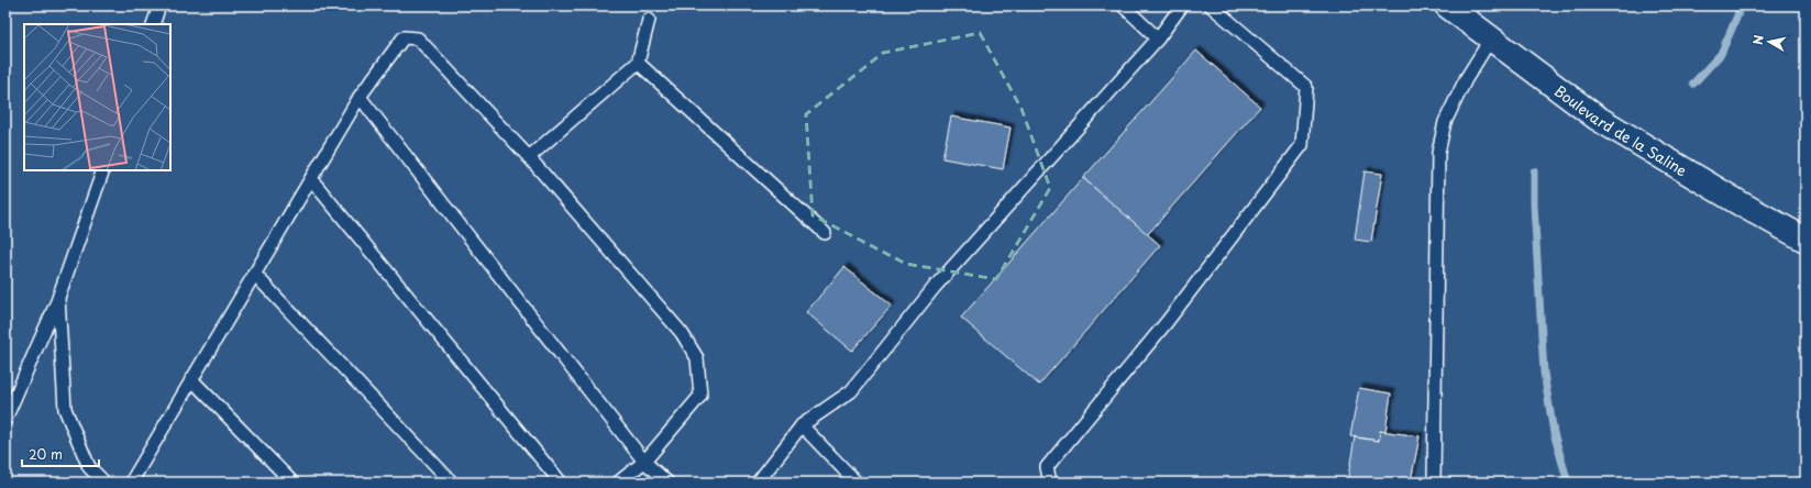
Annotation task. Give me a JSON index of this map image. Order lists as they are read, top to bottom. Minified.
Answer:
{"streets":{"main road":["Boulevard de la Saline"]},"scale_bar":"20 m","north":"left"}
